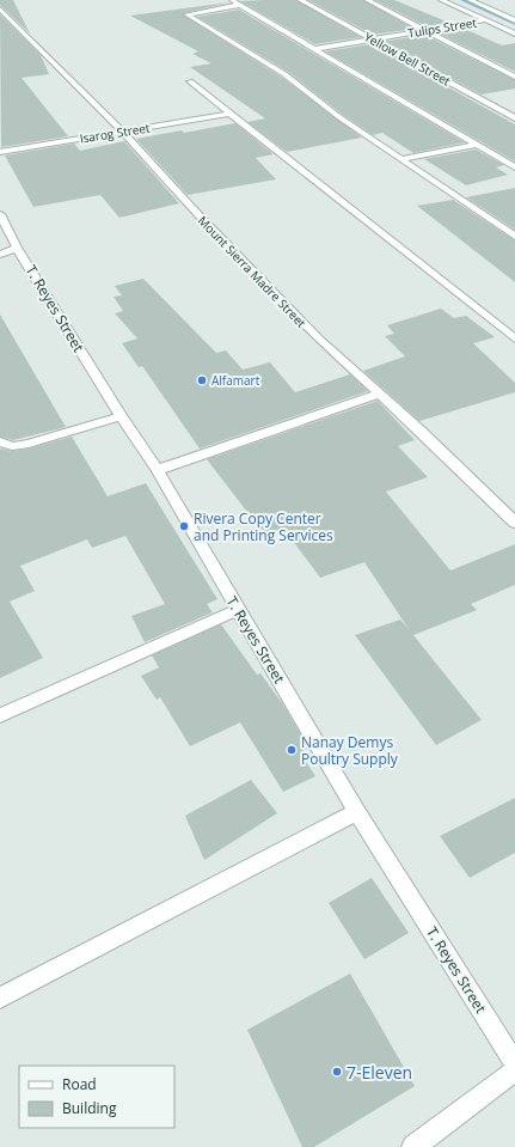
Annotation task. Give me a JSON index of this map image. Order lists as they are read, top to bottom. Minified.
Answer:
{"streets":{"street":["Tulips Street","Yellow Bell Street","Isarog Street","Mount Sierra Madre Street","T. Reyes Street"]},"crossings":[["Tulips Street","Yellow Bell Street"],["Isarog Street","Mount Sierra Madre Street"]],"places":["Alfamart","Rivera Copy Center and Printing Services","Nanay Demys Poultry Supply","7-Eleven"],"legend":["Road","Building"]}
